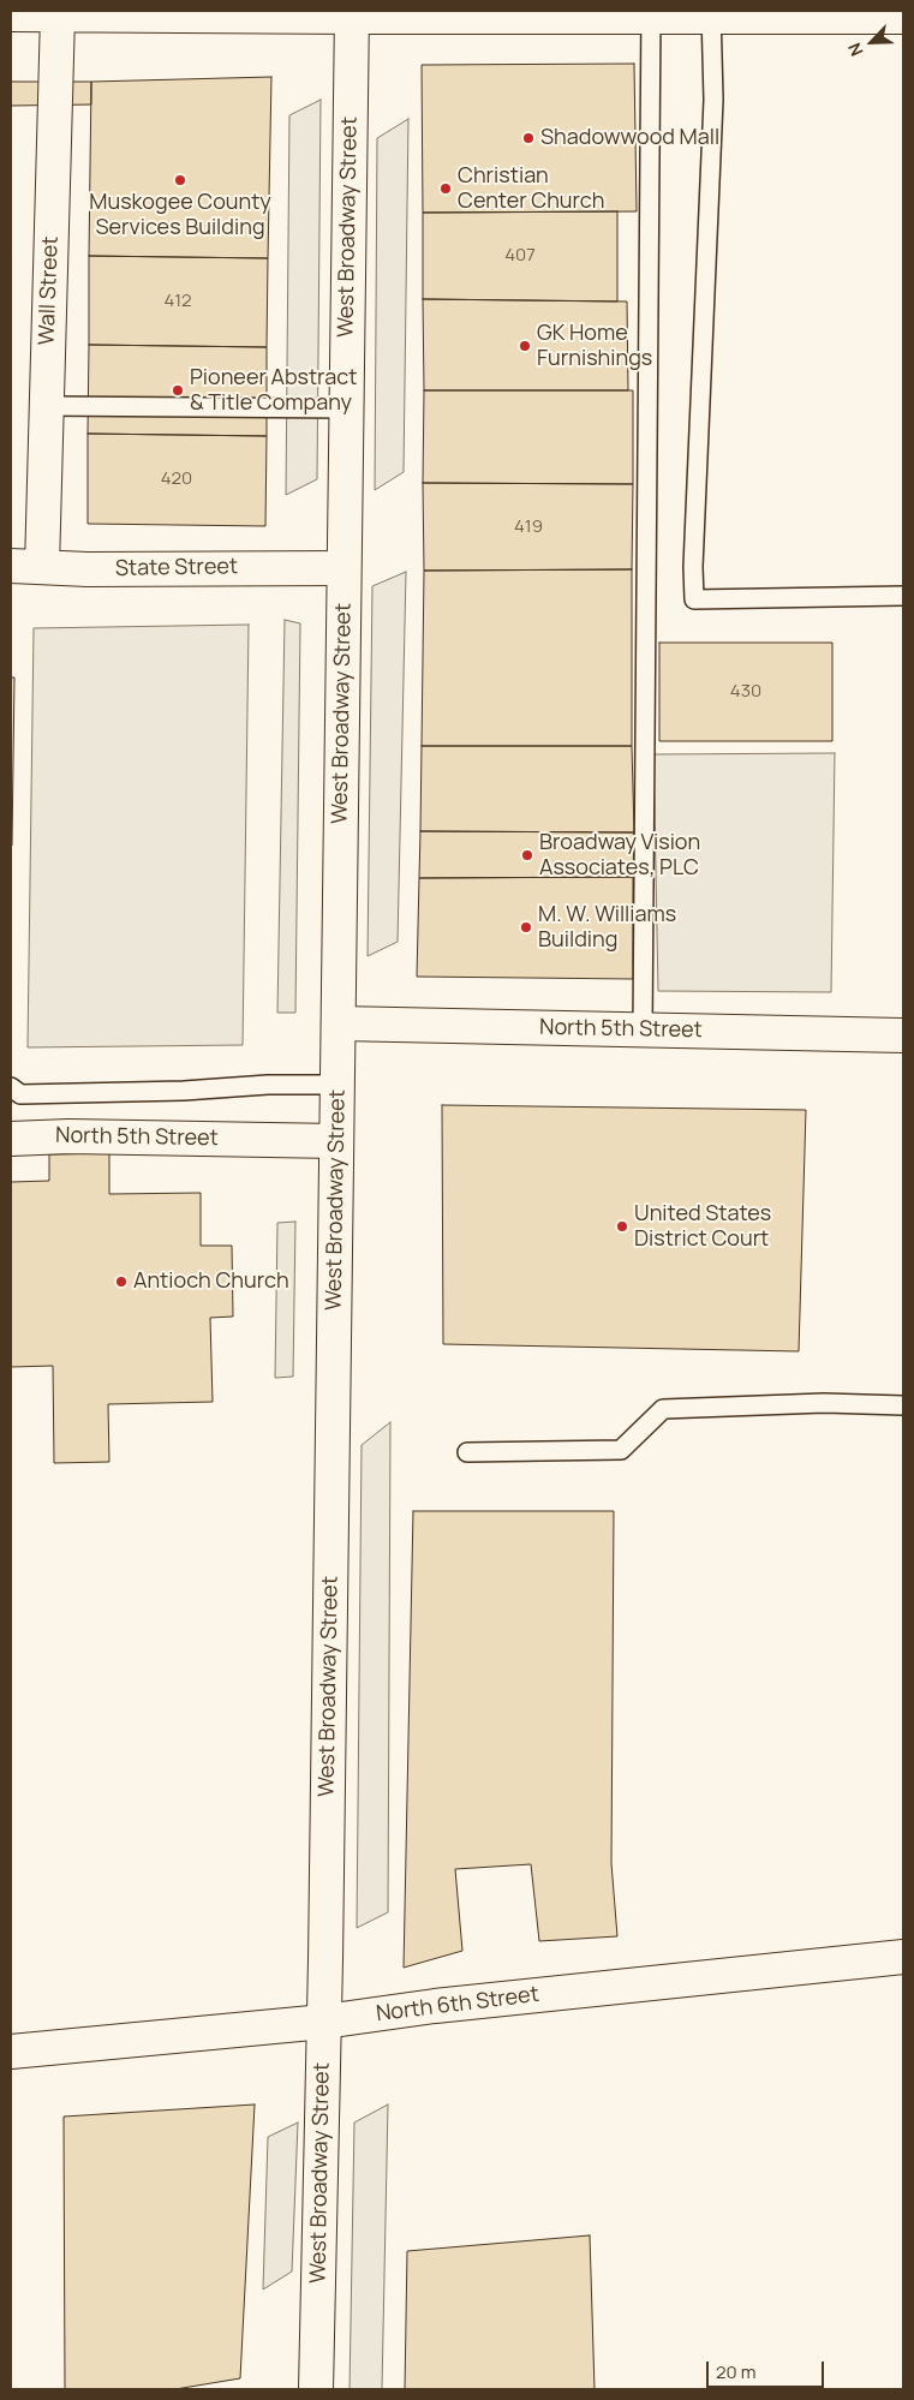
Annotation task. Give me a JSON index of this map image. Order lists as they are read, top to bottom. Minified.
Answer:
{"streets":{"street":["West Broadway Street","Wall Street","State Street","North 5th Street","North 6th Street"]},"crossings":[["West Broadway Street","State Street"],["West Broadway Street","North 5th Street"],["West Broadway Street","North 6th Street"],["Wall Street","State Street"]],"places":["Shadowwood Mall","Muskogee County Services Building","Christian Center Church","GK Home Furnishings","Pioneer Abstract & Title Company","Broadway Vision Associates, PLC","M. W. Williams Building","United States District Court","Antioch Church"],"house_numbers":["407","412","420","419","430"],"scale_bar":"20 m","north":"bottom left"}
